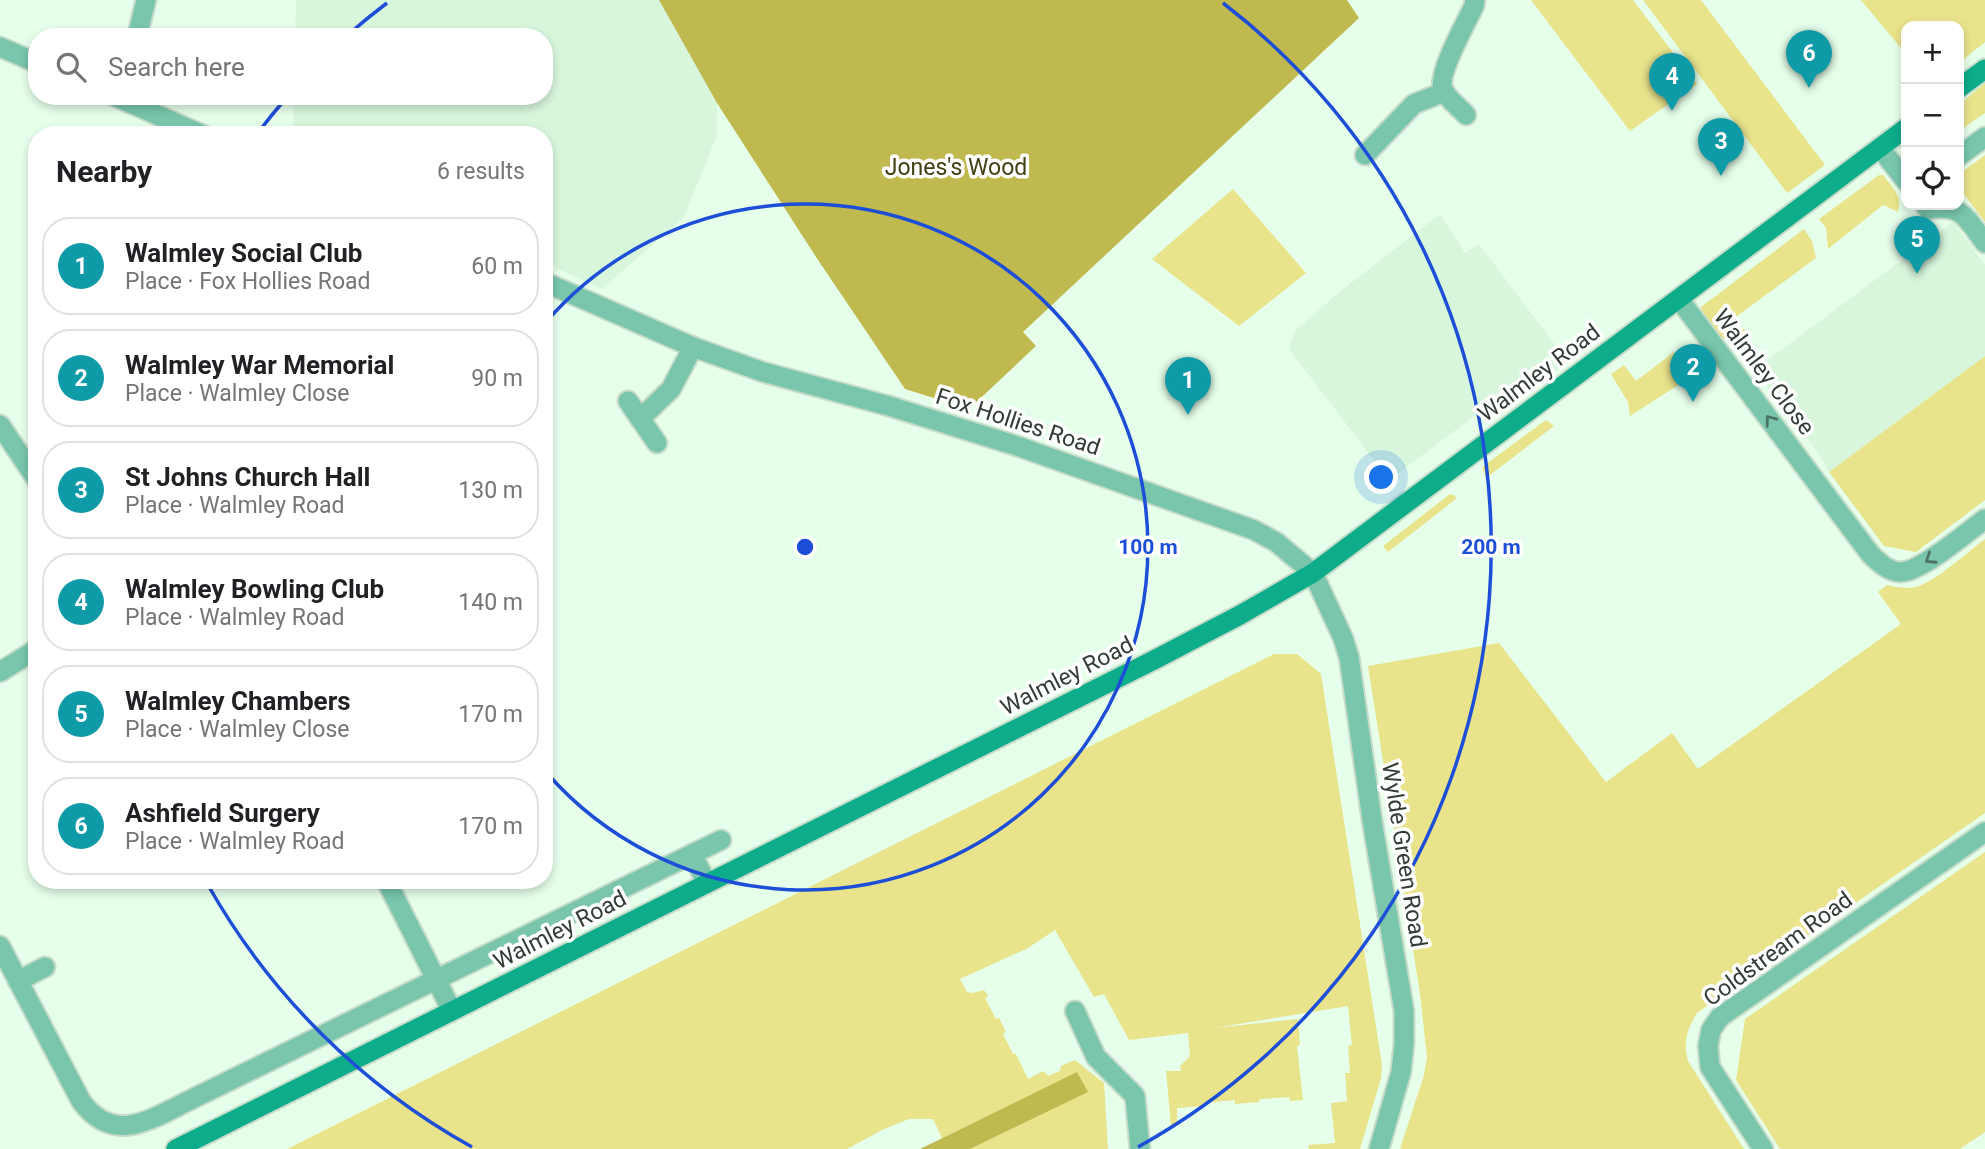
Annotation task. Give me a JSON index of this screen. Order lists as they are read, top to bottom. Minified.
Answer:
{"streets":{"main road":["Walmley Road"],"street":["Walmley Close","Fox Hollies Road","Wylde Green Road","Coldstream Road"]},"crossings":[["Walmley Close","Walmley Road"],["Walmley Road","Fox Hollies Road"],["Walmley Road","Wylde Green Road"],["Fox Hollies Road","Wylde Green Road"]],"one_way":["Walmley Close"],"parks":["Jones's Wood"],"page":{"map_buttons":["+","−"],"search":"Search here","pins":["6","4","3","5","2","1"],"heading":["Nearby","6 results"],"list":[{"mark":"1","name":"Walmley Social Club","note":"Place · Fox Hollies Road","value":"60 m"},{"mark":"2","name":"Walmley War Memorial","note":"Place · Walmley Close","value":"90 m"},{"mark":"3","name":"St Johns Church Hall","note":"Place · Walmley Road","value":"130 m"},{"mark":"4","name":"Walmley Bowling Club","note":"Place · Walmley Road","value":"140 m"},{"mark":"5","name":"Walmley Chambers","note":"Place · Walmley Close","value":"170 m"},{"mark":"6","name":"Ashfield Surgery","note":"Place · Walmley Road","value":"170 m"}]},"rings":["100 m","200 m"]}
